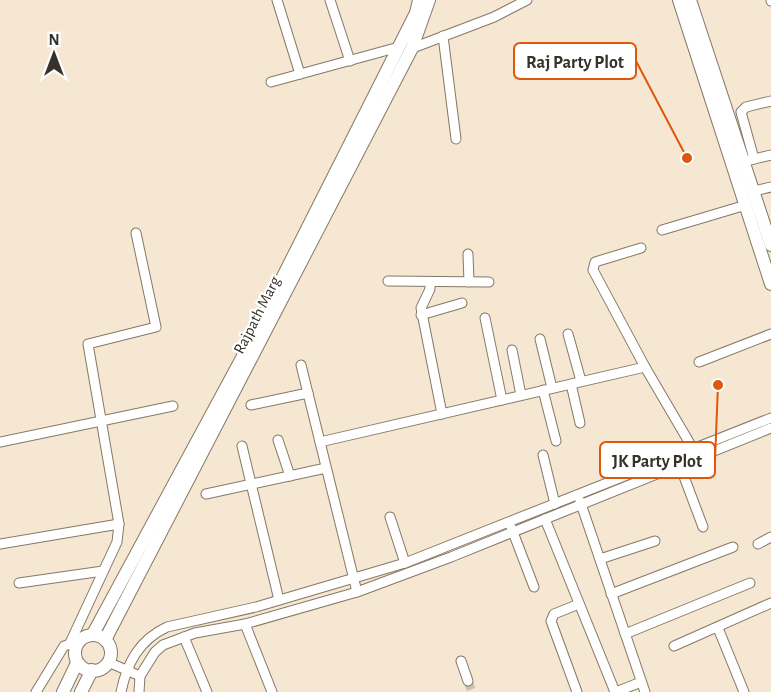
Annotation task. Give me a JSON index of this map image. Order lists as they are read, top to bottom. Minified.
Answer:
{"streets":{"main road":["Rajpath Marg"]},"places":["Raj Party Plot","JK Party Plot"],"north":"top"}
